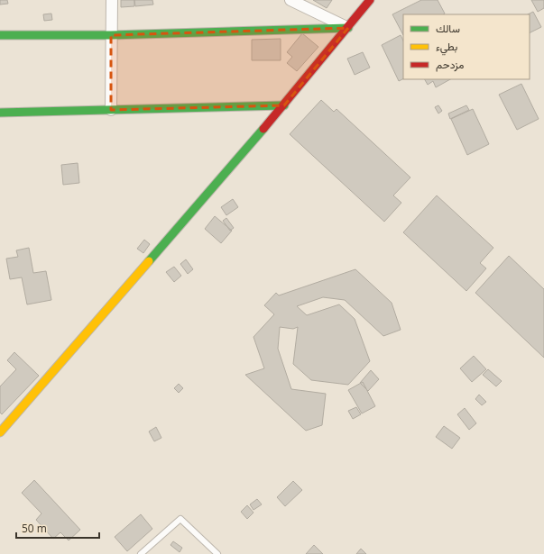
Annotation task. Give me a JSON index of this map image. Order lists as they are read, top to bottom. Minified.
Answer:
{"legend":["سالك","بطيء","مزدحم"],"scale_bar":"50 m"}
